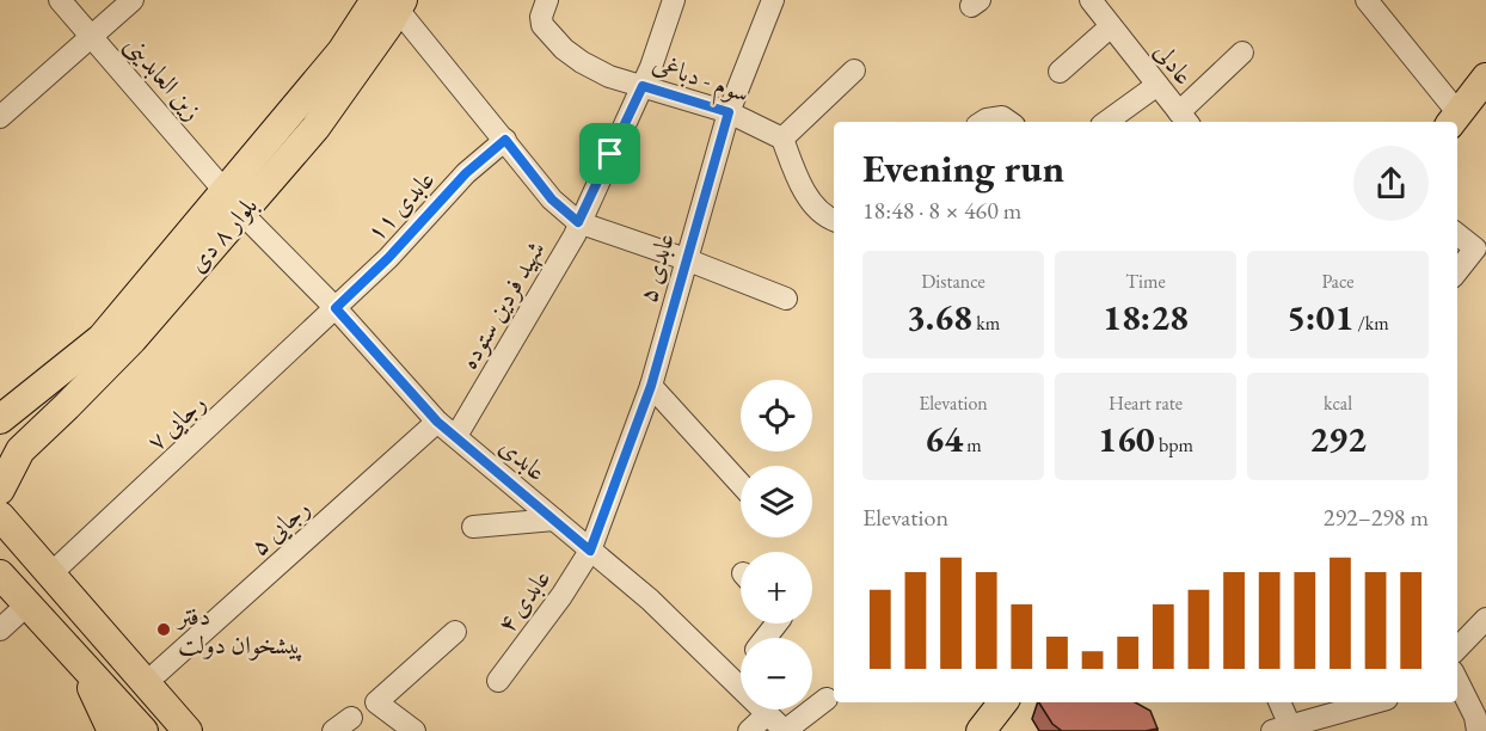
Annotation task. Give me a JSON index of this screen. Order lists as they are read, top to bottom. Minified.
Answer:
{"streets":{"main road":["بلوار ۸ دی"],"street":["عادلی","زین العابدینی","سوم - دباغی","عابدی ۱۱","عابدی ۵","شهید فردین ستوده","رجایی ۷","عابدی","رجایی ۵","عابدی ۴"]},"crossings":[["زین العابدینی","بلوار ۸ دی"],["زین العابدینی","عابدی"],["سوم - دباغی","عابدی ۵"],["سوم - دباغی","شهید فردین ستوده"],["عابدی ۱۱","رجایی ۷"],["عابدی ۱۱","عابدی"],["بلوار ۸ دی","عابدی"],["عابدی ۵","عابدی"],["عابدی ۵","عابدی ۴"],["شهید فردین ستوده","عابدی"],["رجایی ۷","عابدی"],["عابدی","رجایی ۵"],["عابدی","عابدی ۴"]],"places":["دفتر پیشخوان دولت"],"page":{"heading":["Evening run","18:48 · 8 × 460 m"],"stats":[["Distance","3.68 km"],["Time","18:28"],["Pace","5:01 /km"],["Elevation","64 m"],["Heart rate","160 bpm"],["kcal","292"]],"map_buttons":["+","−"],"chart":["Elevation","292–298 m"]}}
